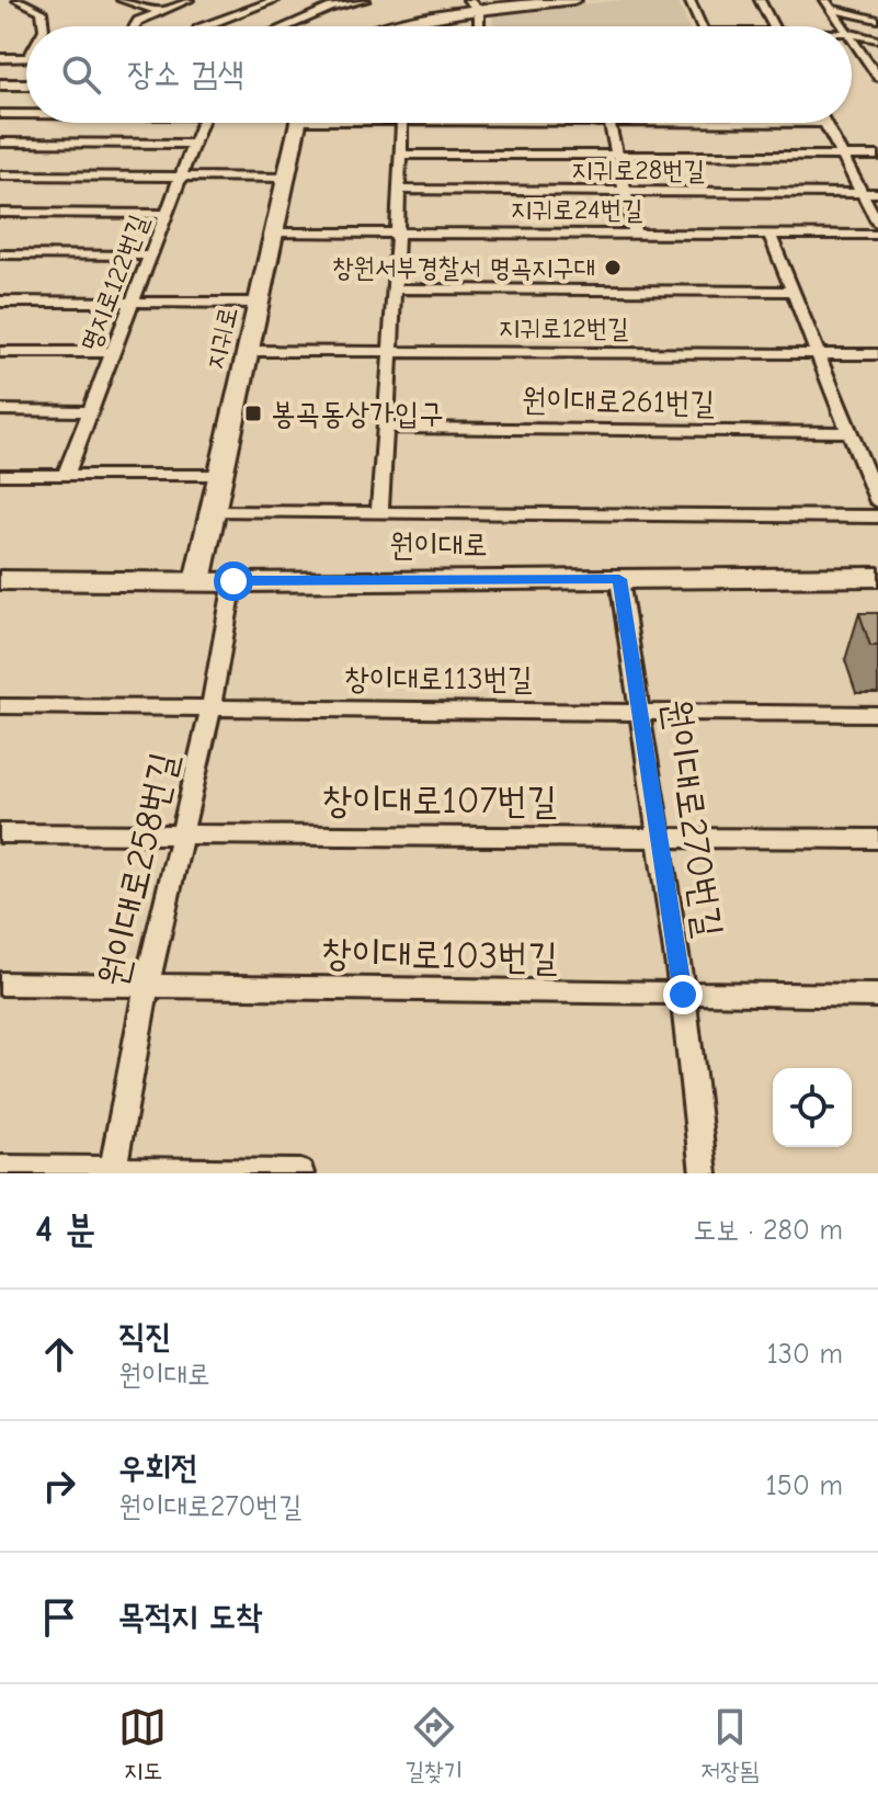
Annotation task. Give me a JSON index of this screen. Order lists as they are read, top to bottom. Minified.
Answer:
{"streets":{"main road":["원이대로"],"street":["지귀로28번길","지귀로24번길","명지로122번길","지귀로12번길","지귀로","원이대로261번길","창이대로113번길","창이대로107번길","원이대로270번길","원이대로258번길","창이대로103번길"]},"crossings":[["지귀로24번길","지귀로"],["지귀로12번길","지귀로"],["지귀로","원이대로"],["원이대로","원이대로270번길"],["원이대로","원이대로258번길"],["창이대로113번길","원이대로270번길"],["창이대로113번길","원이대로258번길"],["창이대로107번길","원이대로270번길"],["창이대로107번길","원이대로258번길"],["원이대로270번길","창이대로103번길"],["원이대로258번길","창이대로103번길"]],"places":{"other":["창원서부경찰서 명곡지구대"],"transit":["봉곡동상가입구"]},"page":{"search":"장소 검색","heading":["4 분","도보 · 280 m"],"list":[["직진","원이대로","130 m"],["우회전","원이대로270번길","150 m"],"목적지 도착"],"nav":["지도","길찾기","저장됨"]}}
